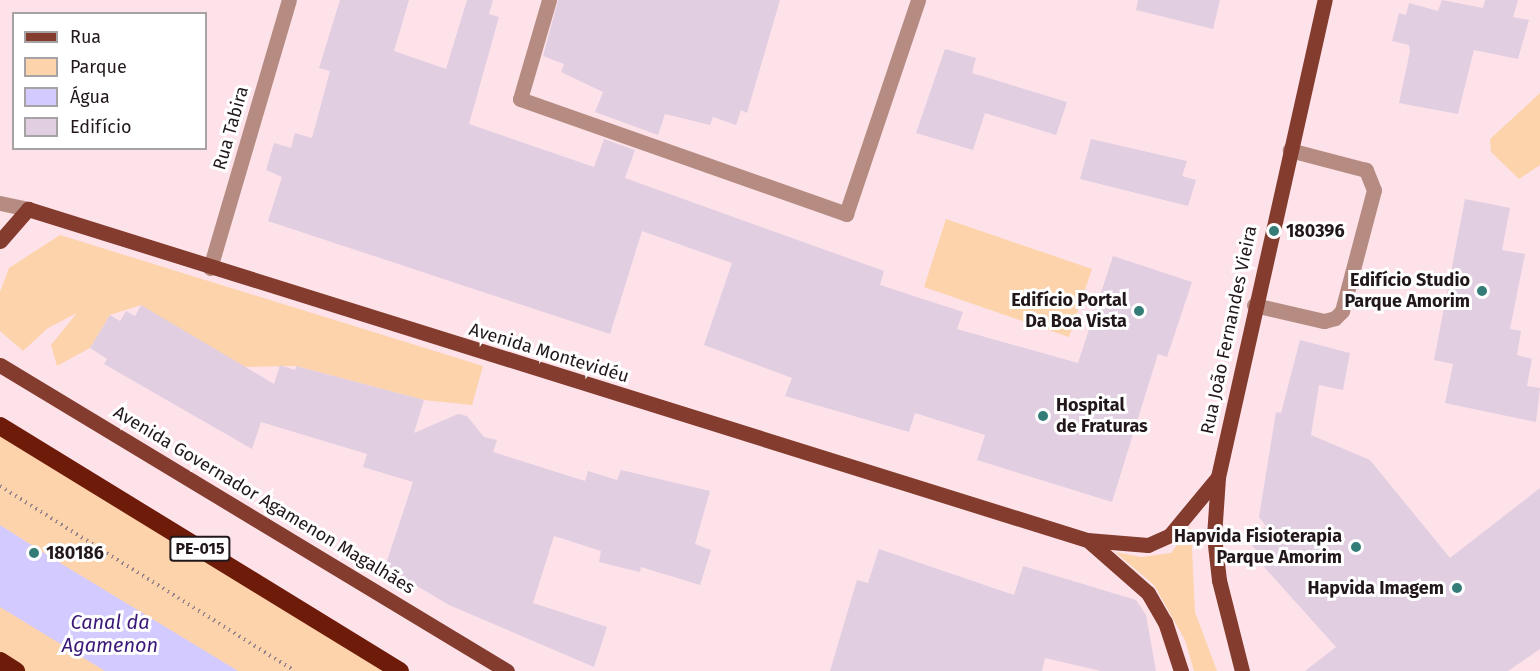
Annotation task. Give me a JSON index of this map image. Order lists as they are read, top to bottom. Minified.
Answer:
{"streets":{"highway":["PE-015"],"main road":["Rua João Fernandes Vieira","Avenida Montevidéu","Avenida Governador Agamenon Magalhães"],"street":["Rua Tabira"]},"crossings":[["Rua Tabira","Avenida Montevidéu"],["Rua João Fernandes Vieira","Avenida Montevidéu"]],"water":["Canal da Agamenon"],"places":["180396","Edifício Studio Parque Amorim","Edifício Portal Da Boa Vista","Hospital de Fraturas","Hapvida Fisioterapia Parque Amorim","180186","Hapvida Imagem"],"legend":["Rua","Parque","Água","Edifício"]}
